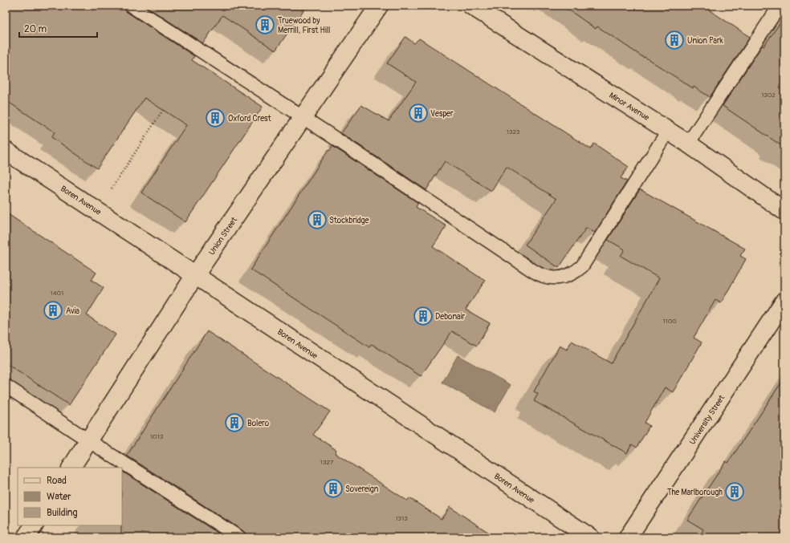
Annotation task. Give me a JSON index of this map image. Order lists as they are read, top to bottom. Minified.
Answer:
{"streets":{"street":["Minor Avenue","Boren Avenue","Union Street","University Street"]},"crossings":[["Boren Avenue","Union Street"]],"places":{"building":["Truewood by Merrill, First Hill","Union Park","Vesper","Oxford Crest","Stockbridge","Avia","Debonair","Bolero","Sovereign","The Marlborough"]},"house_numbers":["1302","1323","1401","1100","1013","1327","1313"],"legend":["Road","Water","Building"],"scale_bar":"20 m"}
